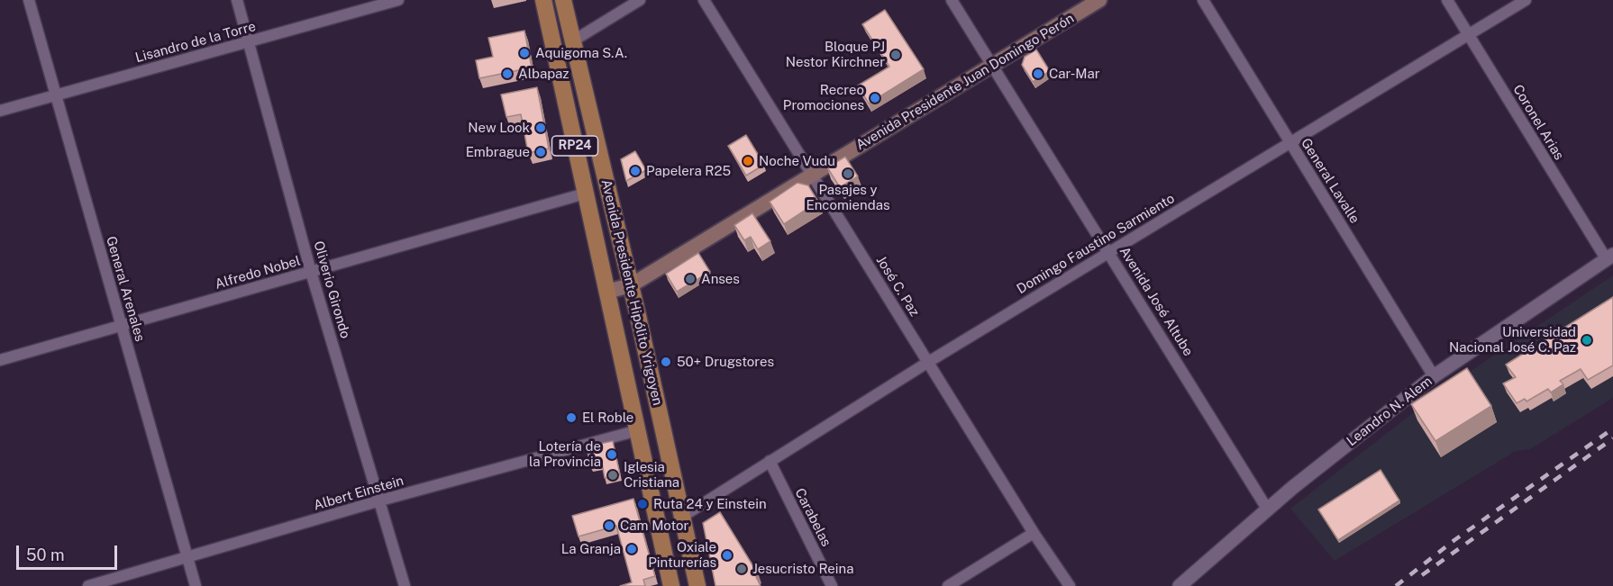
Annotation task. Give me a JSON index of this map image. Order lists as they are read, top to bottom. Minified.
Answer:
{"streets":{"main road":["Avenida Presidente Juan Domingo Perón","RP24","Avenida Presidente Hipólito Yrigoyen"],"street":["Lisandro de la Torre","Coronel Arias","General Lavalle","Domingo Faustino Sarmiento","Alfredo Nobel","José C. Paz","General Arenales","Oliverio Girondo","Avenida José Altube","Leandro N. Alem","Albert Einstein","Carabelas"]},"crossings":[["Lisandro de la Torre","General Arenales"],["Lisandro de la Torre","Oliverio Girondo"],["Avenida Presidente Juan Domingo Perón","José C. Paz"],["Avenida Presidente Juan Domingo Perón","Avenida Presidente Hipólito Yrigoyen"],["Avenida Presidente Juan Domingo Perón","Avenida José Altube"],["Coronel Arias","Domingo Faustino Sarmiento"],["Coronel Arias","Leandro N. Alem"],["General Lavalle","Domingo Faustino Sarmiento"],["General Lavalle","Leandro N. Alem"],["Domingo Faustino Sarmiento","José C. Paz"],["Domingo Faustino Sarmiento","Avenida Presidente Hipólito Yrigoyen"],["Domingo Faustino Sarmiento","Avenida José Altube"],["Domingo Faustino Sarmiento","Carabelas"],["Alfredo Nobel","General Arenales"],["Alfredo Nobel","Oliverio Girondo"],["Alfredo Nobel","Avenida Presidente Hipólito Yrigoyen"],["General Arenales","Albert Einstein"],["Oliverio Girondo","Albert Einstein"],["Avenida Presidente Hipólito Yrigoyen","Albert Einstein"],["Avenida José Altube","Leandro N. Alem"]],"places":["Aquigoma S.A.","Bloque PJ Nestor Kirchner","Albapaz","Car-Mar","Recreo Promociones","New Look","Embrague","Noche Vudu","Papelera R25","Pasajes y Encomiendas","Anses","Universidad Nacional José C. Paz","50+ Drugstores","El Roble","Lotería de la Provincia","Iglesia Cristiana","Ruta 24 y Einstein","Cam Motor","La Granja","Oxiale Pinturerías","Jesucristo Reina"],"scale_bar":"50 m"}
